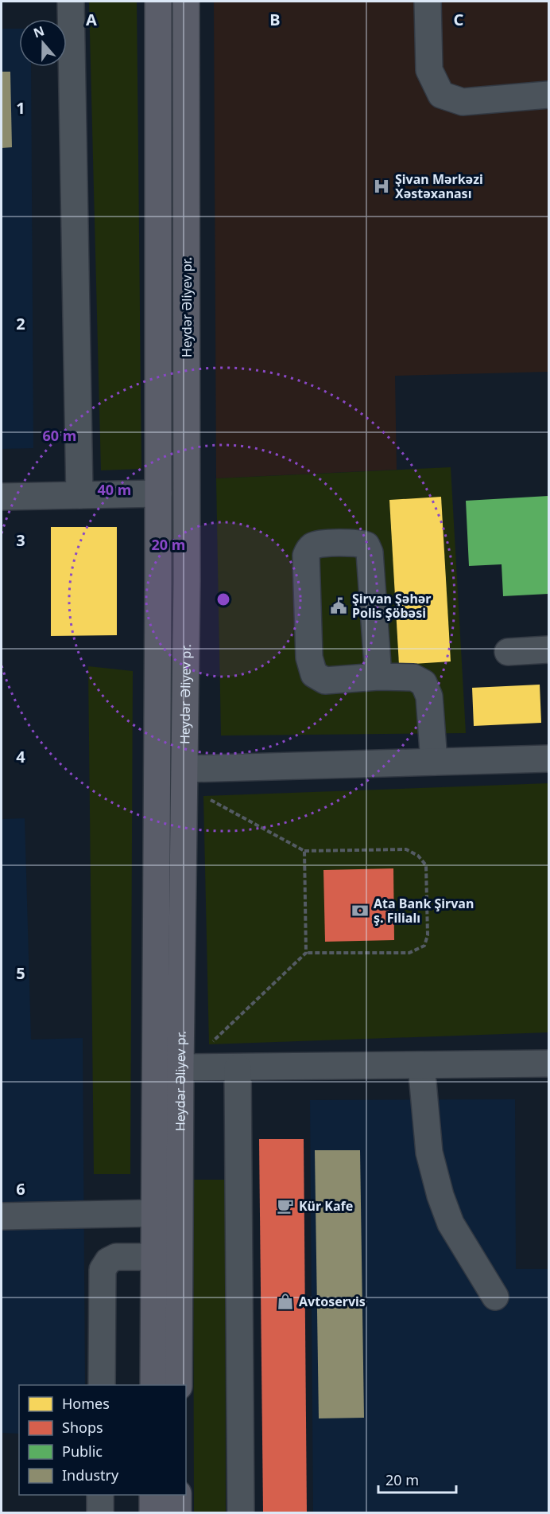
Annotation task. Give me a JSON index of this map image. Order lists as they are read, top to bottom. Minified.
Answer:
{"streets":{"main road":["Heydər Əliyev pr."]},"places":{"hospital":["Şivan Mərkəzi Xəstəxanası"],"public building":["Şirvan Şəhər Polis Şöbəsi"],"bank":["Ata Bank Şirvan ş. Filialı"],"cafe":["Kür Kafe"],"shop":["Avtoservis"]},"legend":["Homes","Shops","Public","Industry"],"scale_bar":"20 m","north":"top","grid":{"columns":["A","B","C"],"rows":["1","2","3","4","5","6"]},"rings":["60 m","40 m","20 m"]}
